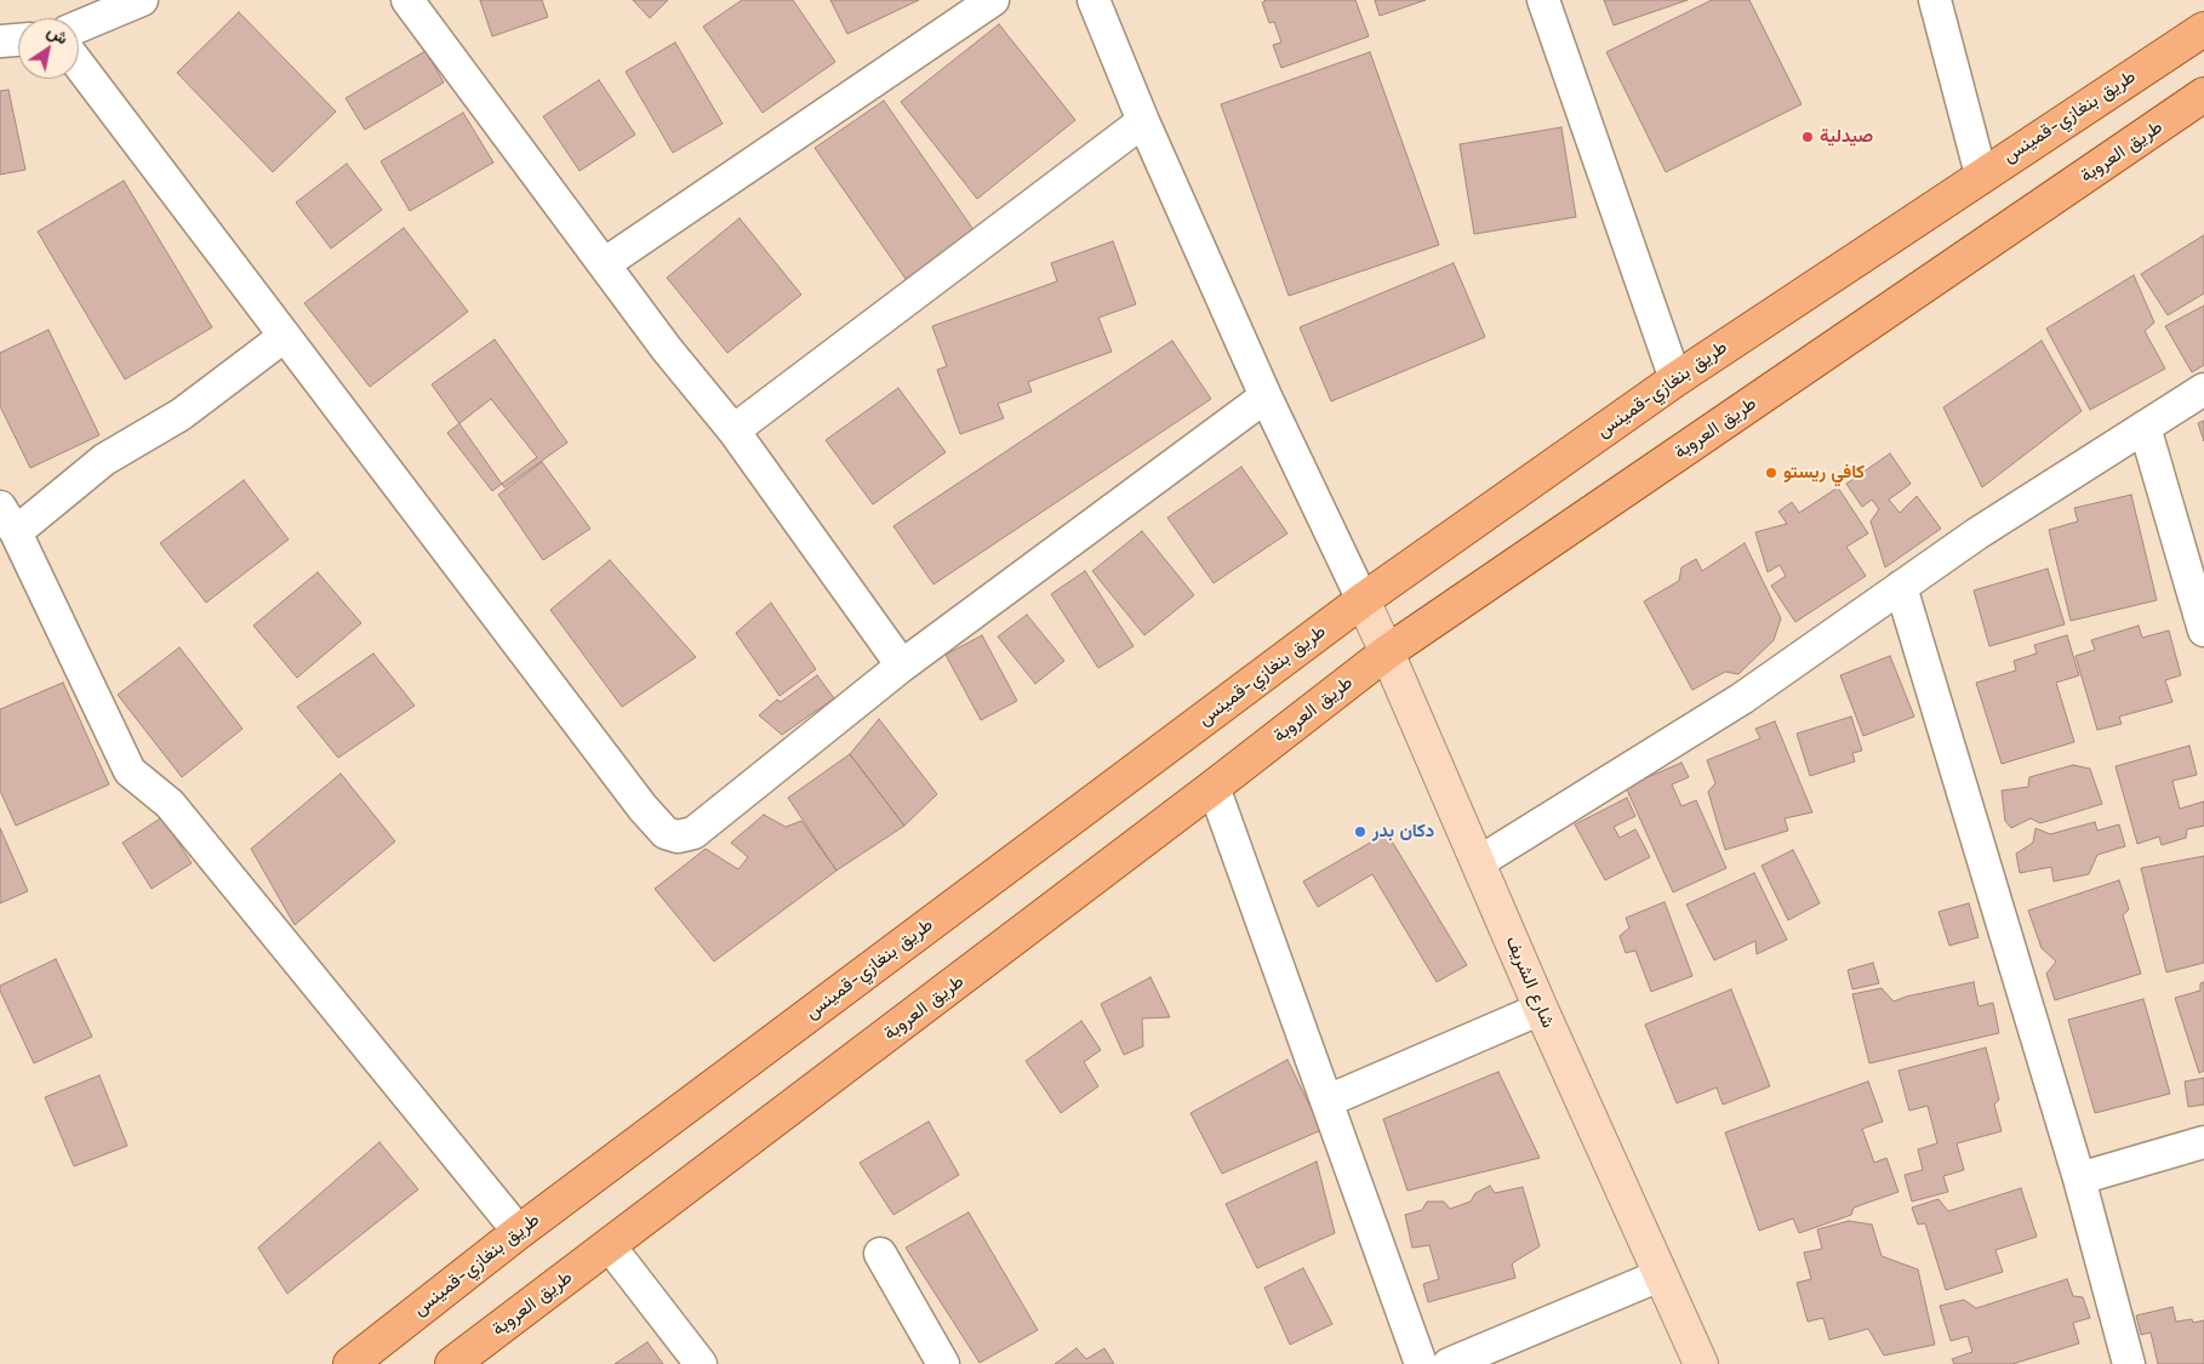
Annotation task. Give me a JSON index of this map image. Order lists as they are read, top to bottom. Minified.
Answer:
{"streets":{"main road":["طريق بنغازي-قمينس","طريق العروبة","شارع الشريف"]},"crossings":[["طريق بنغازي-قمينس","شارع الشريف"],["طريق العروبة","شارع الشريف"]],"places":["صيدلية","كافي ريستو","دكان بدر"],"north":"top right"}
